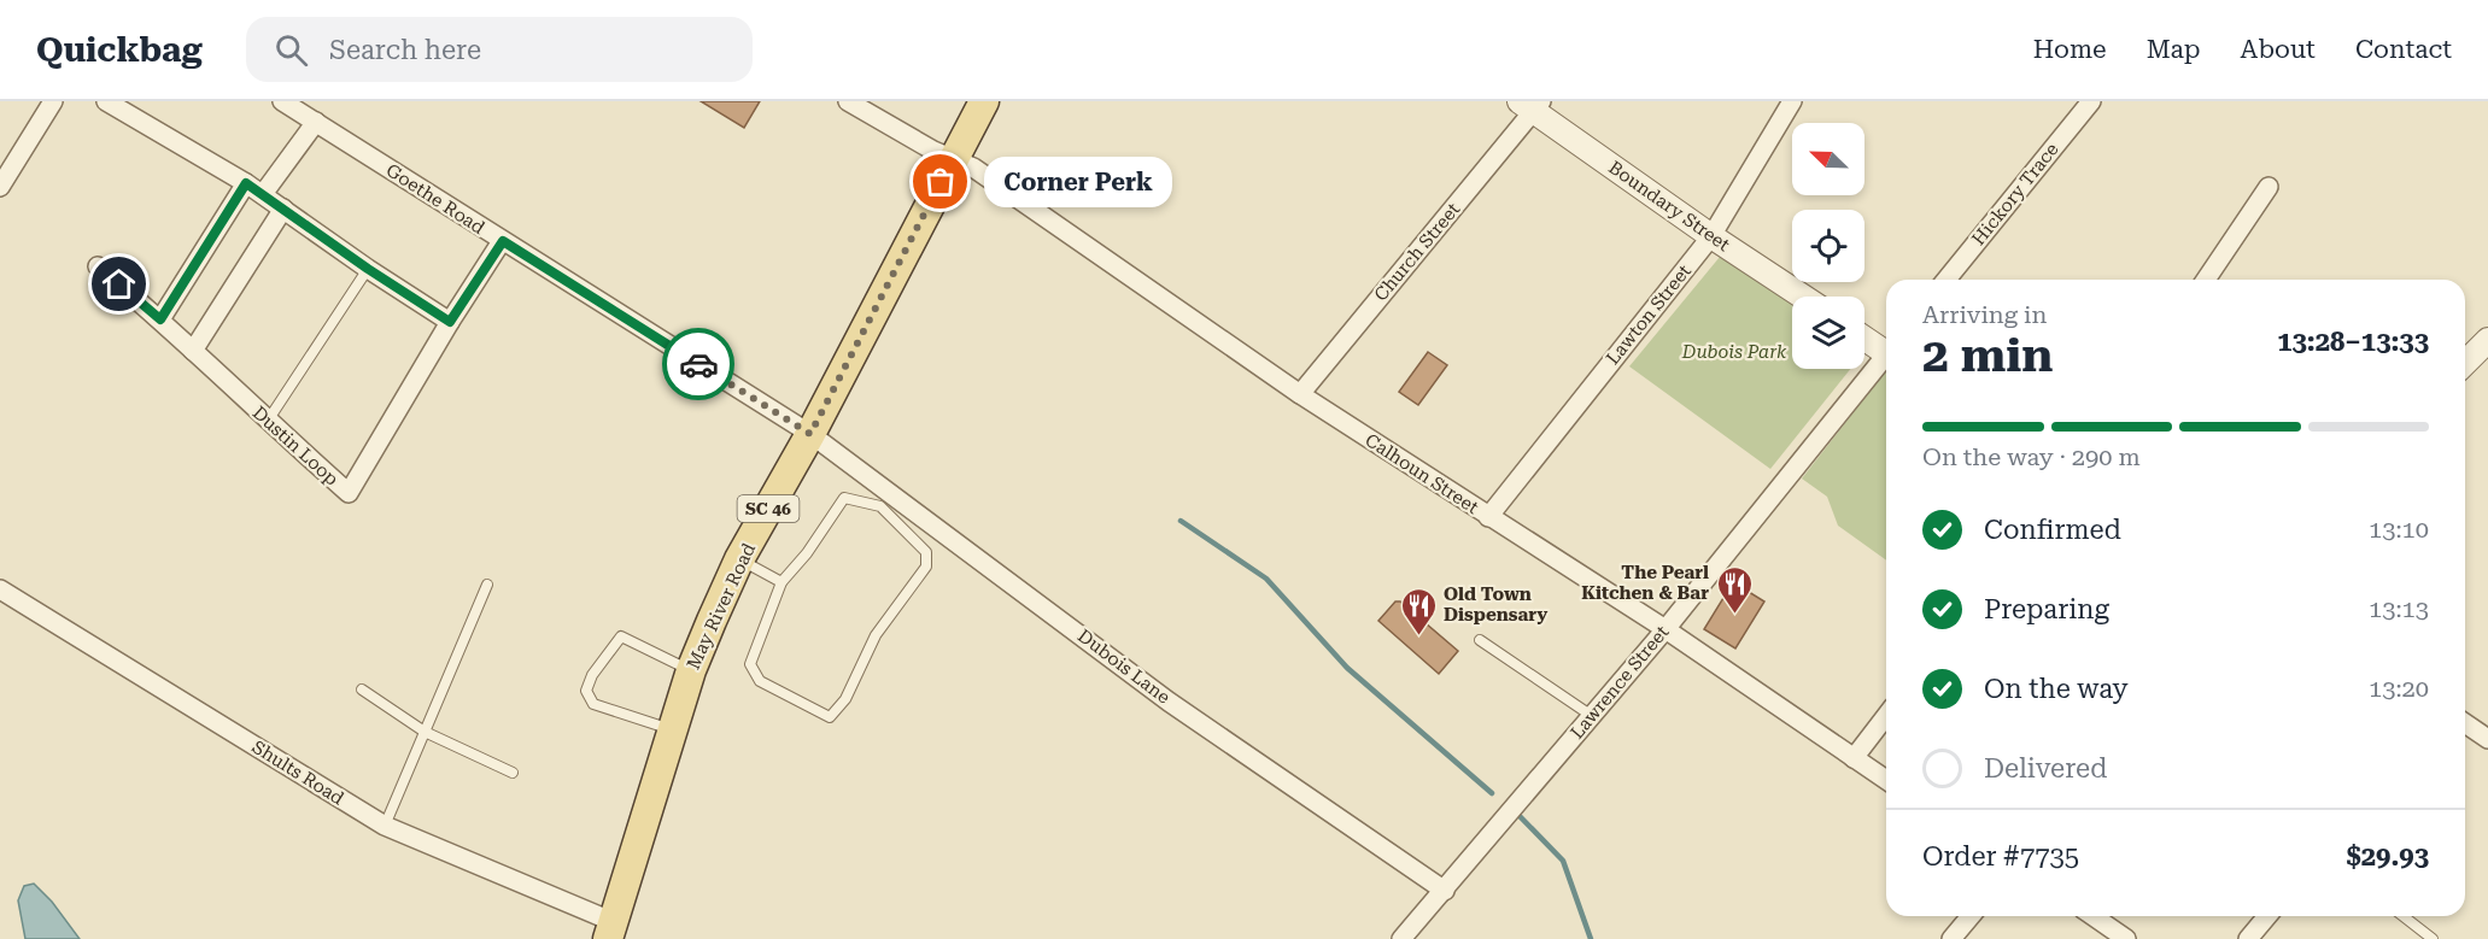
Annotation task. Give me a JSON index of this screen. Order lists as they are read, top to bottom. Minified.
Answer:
{"streets":{"main road":["SC 46","May River Road"],"street":["Hickory Trace","Goethe Road","Boundary Street","Church Street","Lawton Street","Dustin Loop","Calhoun Street","Dubois Lane","Lawrence Street","Shults Road"]},"crossings":[["Goethe Road","Dustin Loop"],["Goethe Road","May River Road"],["Goethe Road","Dubois Lane"],["Boundary Street","Church Street"],["Boundary Street","Lawton Street"],["Church Street","Calhoun Street"],["Lawton Street","Calhoun Street"],["Calhoun Street","May River Road"],["Calhoun Street","Lawrence Street"],["May River Road","Dubois Lane"],["May River Road","Shults Road"],["Dubois Lane","Lawrence Street"]],"parks":["Dubois Park"],"places":{"other":["Corner Perk"],"restaurant":["The Pearl Kitchen & Bar","Old Town Dispensary"]},"north":"top left","page":{"header":"Quickbag","search":"Search here","nav":["Home","Map","About","Contact"],"bubble":"Corner Perk","heading":["2 min","Arriving in","13:28–13:33"],"panel":["Order #7735","$29.93"],"bar":"On the way · 290 m","list":[["Confirmed","13:10"],["Preparing","13:13"],["On the way","13:20"],"Delivered"]}}
